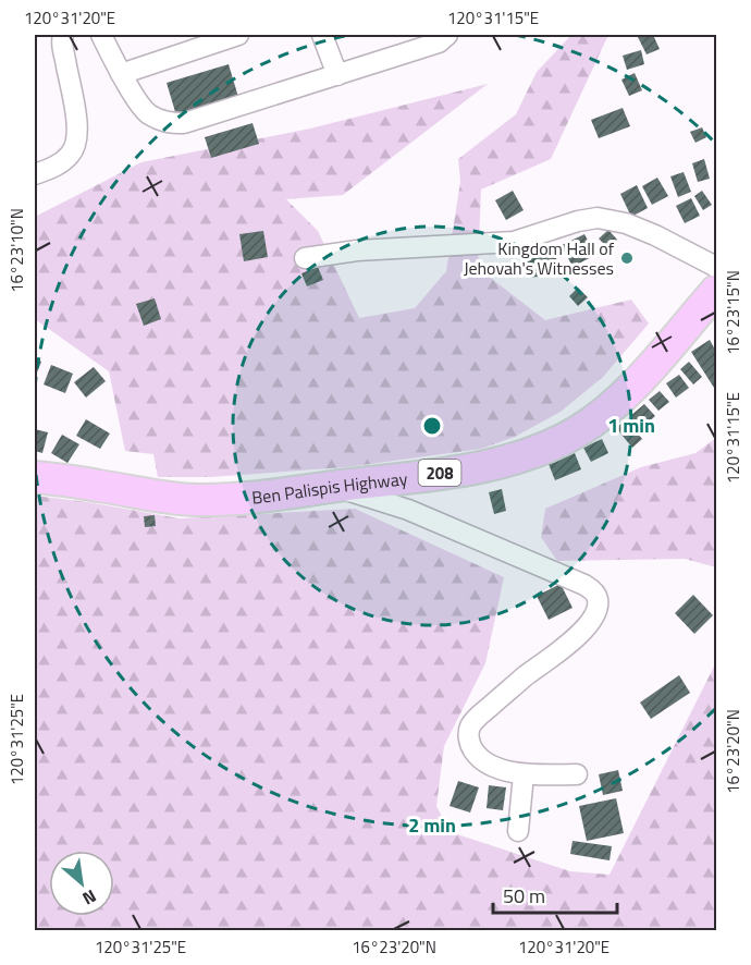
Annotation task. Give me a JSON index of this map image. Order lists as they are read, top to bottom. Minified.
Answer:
{"streets":{"main road":["208","Ben Palispis Highway"]},"places":["Kingdom Hall of Jehovah's Witnesses"],"scale_bar":"50 m","north":"bottom right","coordinates":["120°31'20\"E","120°31'15\"E","16°23'10\"N","16°23'15\"N","120°31'25\"E","16°23'20\"N"],"rings":["1 min","2 min"]}
